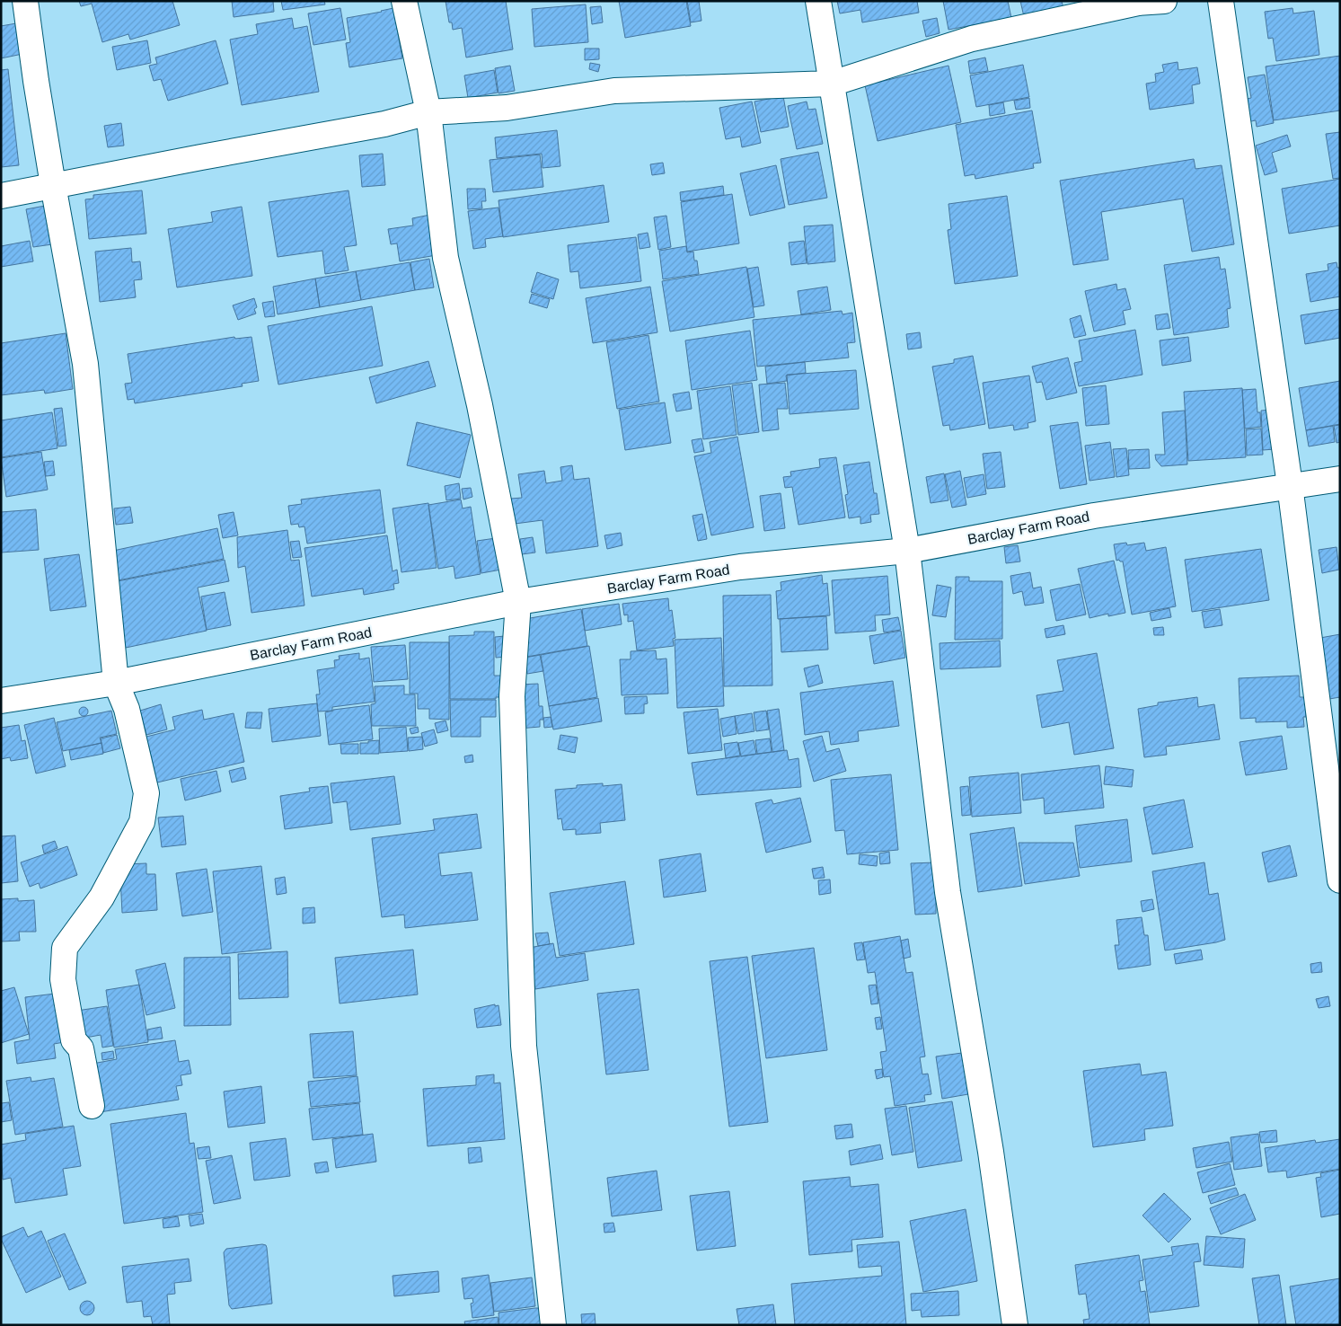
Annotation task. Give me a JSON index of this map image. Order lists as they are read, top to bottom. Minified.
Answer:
{"streets":{"street":["Barclay Farm Road"]}}
